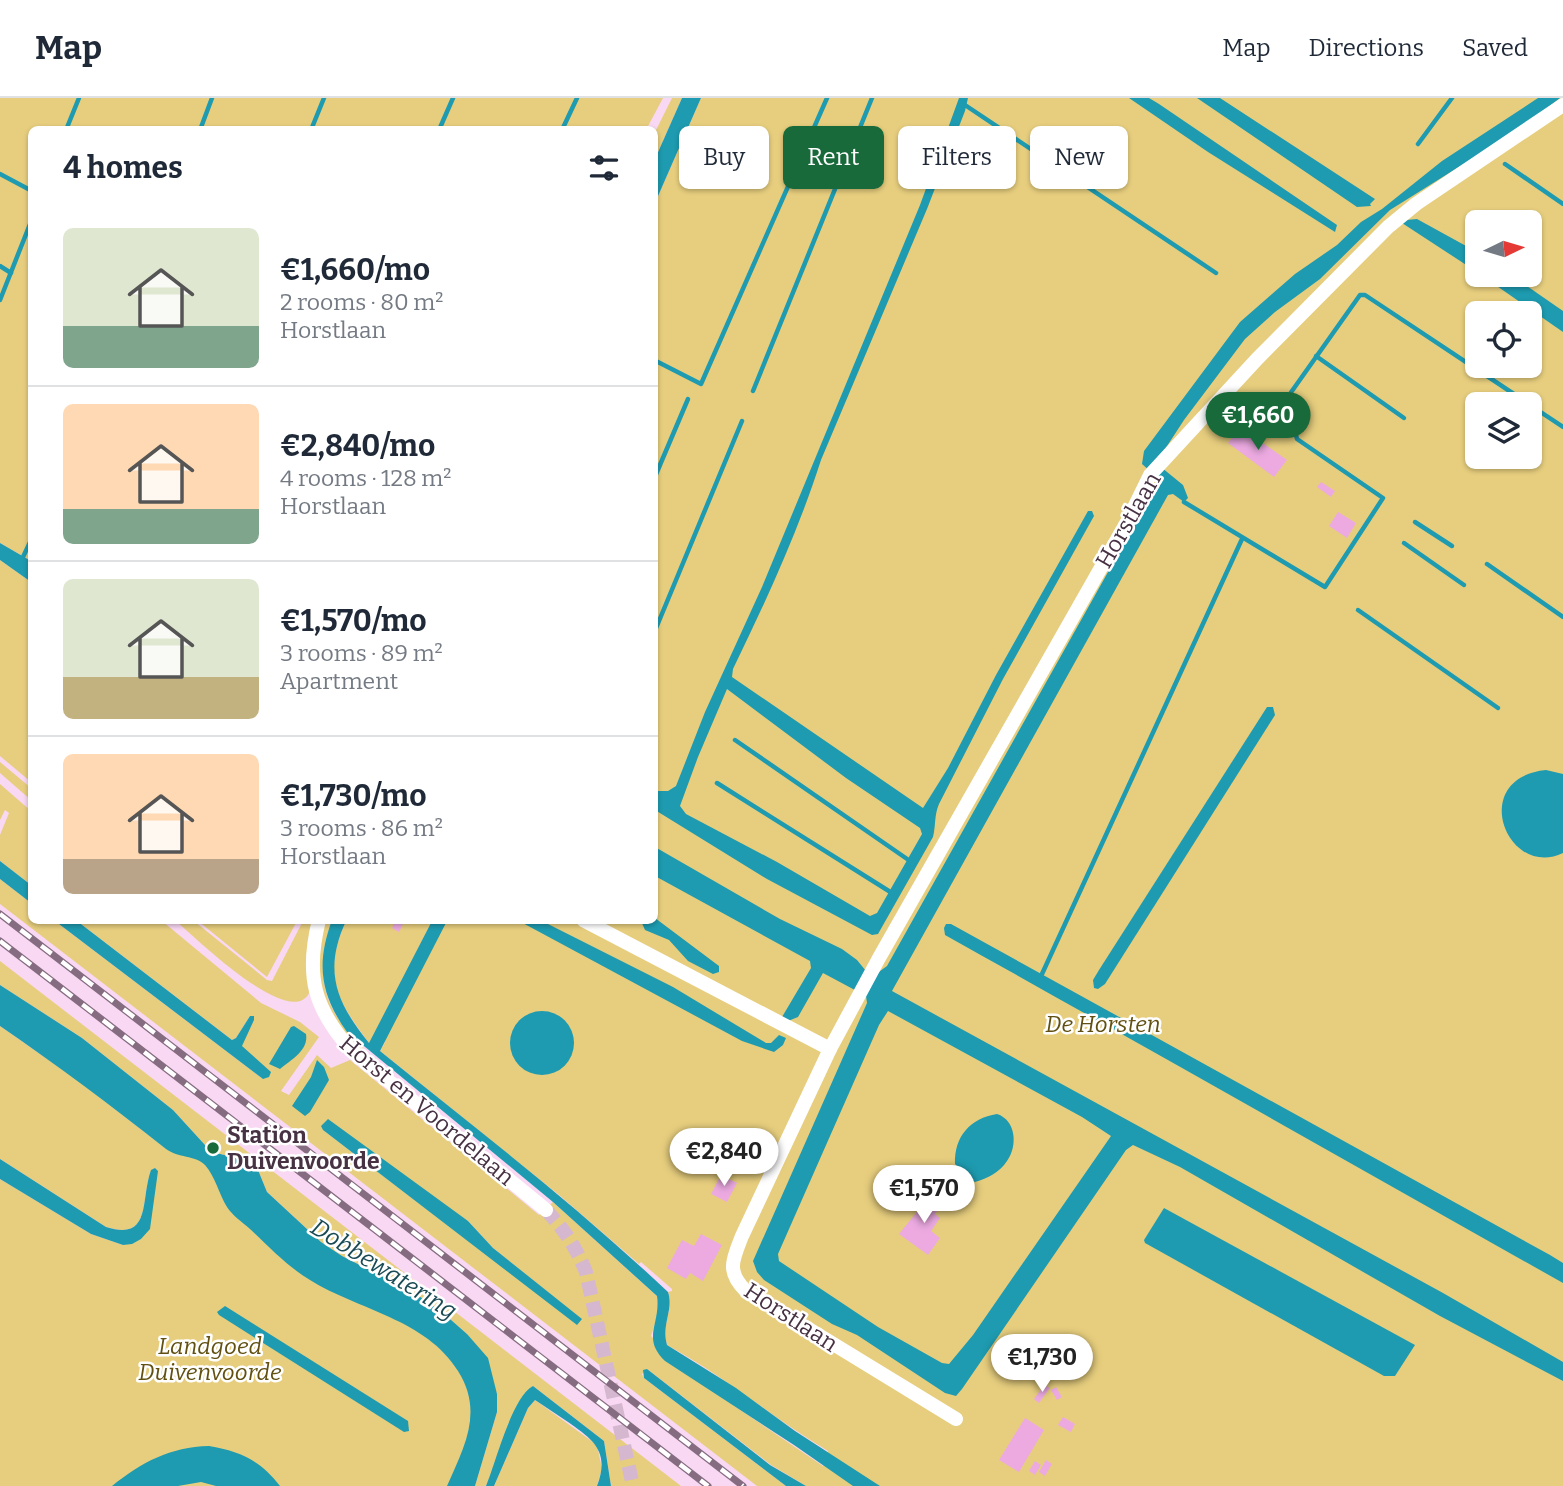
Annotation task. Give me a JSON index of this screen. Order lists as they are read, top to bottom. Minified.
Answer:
{"streets":{"street":["Horstlaan","Horst en Voordelaan"]},"water":["Dobbewatering"],"parks":["De Horsten","Landgoed Duivenvoorde"],"places":["Station Duivenvoorde"],"north":"right","page":{"header":"Map","nav":["Map","Directions","Saved"],"chip":["Buy","Rent","Filters","New"],"heading":"4 homes","list":[{"name":"€1,660/mo","note":"2 rooms · 80 m² · Horstlaan"},{"name":"€2,840/mo","note":"4 rooms · 128 m² · Horstlaan"},{"name":"€1,570/mo","note":"3 rooms · 89 m² · Apartment"},{"name":"€1,730/mo","note":"3 rooms · 86 m² · Horstlaan"}],"price":["€1,660","€2,840","€1,570","€1,730"]}}
